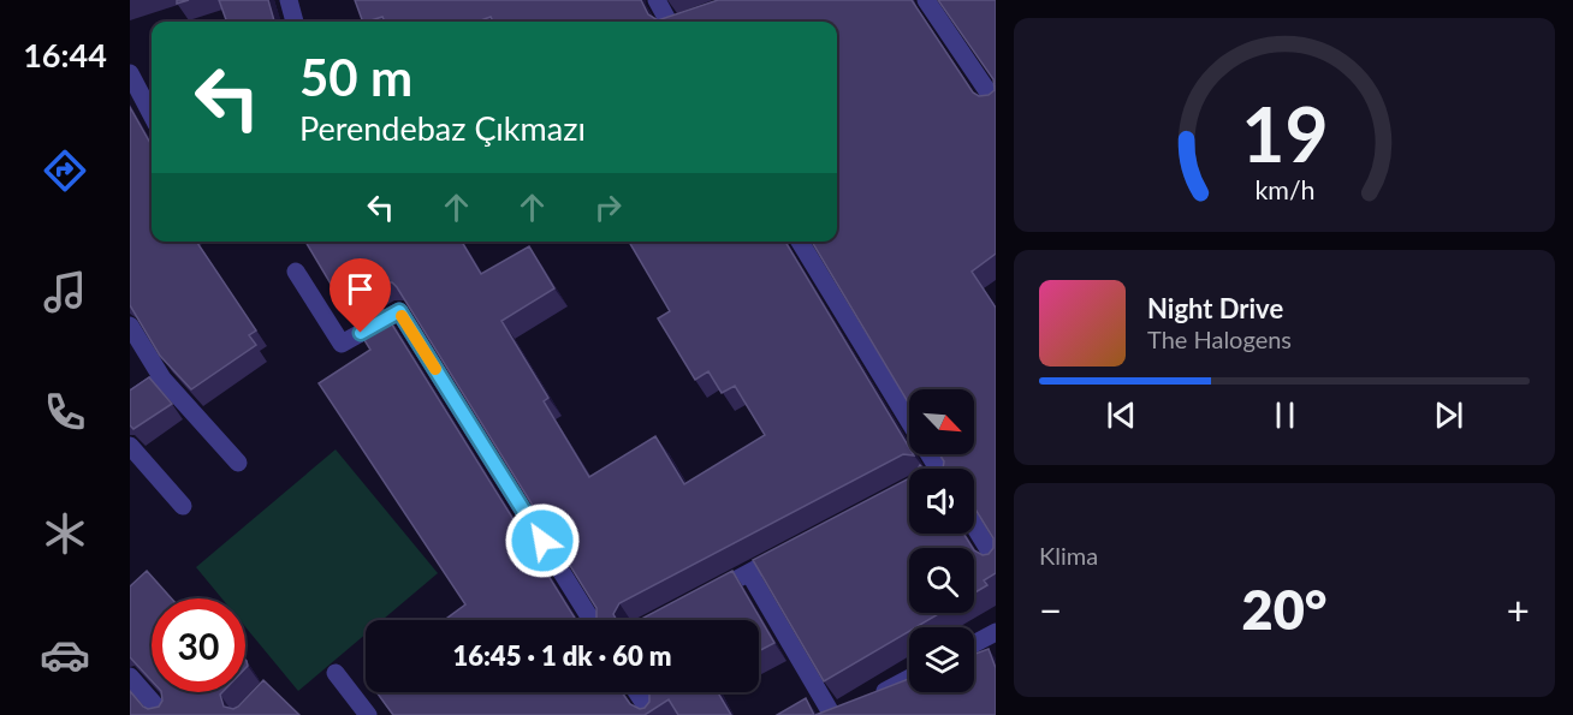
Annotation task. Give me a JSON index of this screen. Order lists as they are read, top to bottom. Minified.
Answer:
{"north":"bottom right","page":{"tabs":"16:44","turn":["50 m","Perendebaz Çıkmazı"],"song":["Night Drive","The Halogens"],"tile":"Klima","heat":["−","20°","+"],"limit":"30","trip":"16:45 · 1 dk · 60 m","gauge":["19","km/h"]}}
